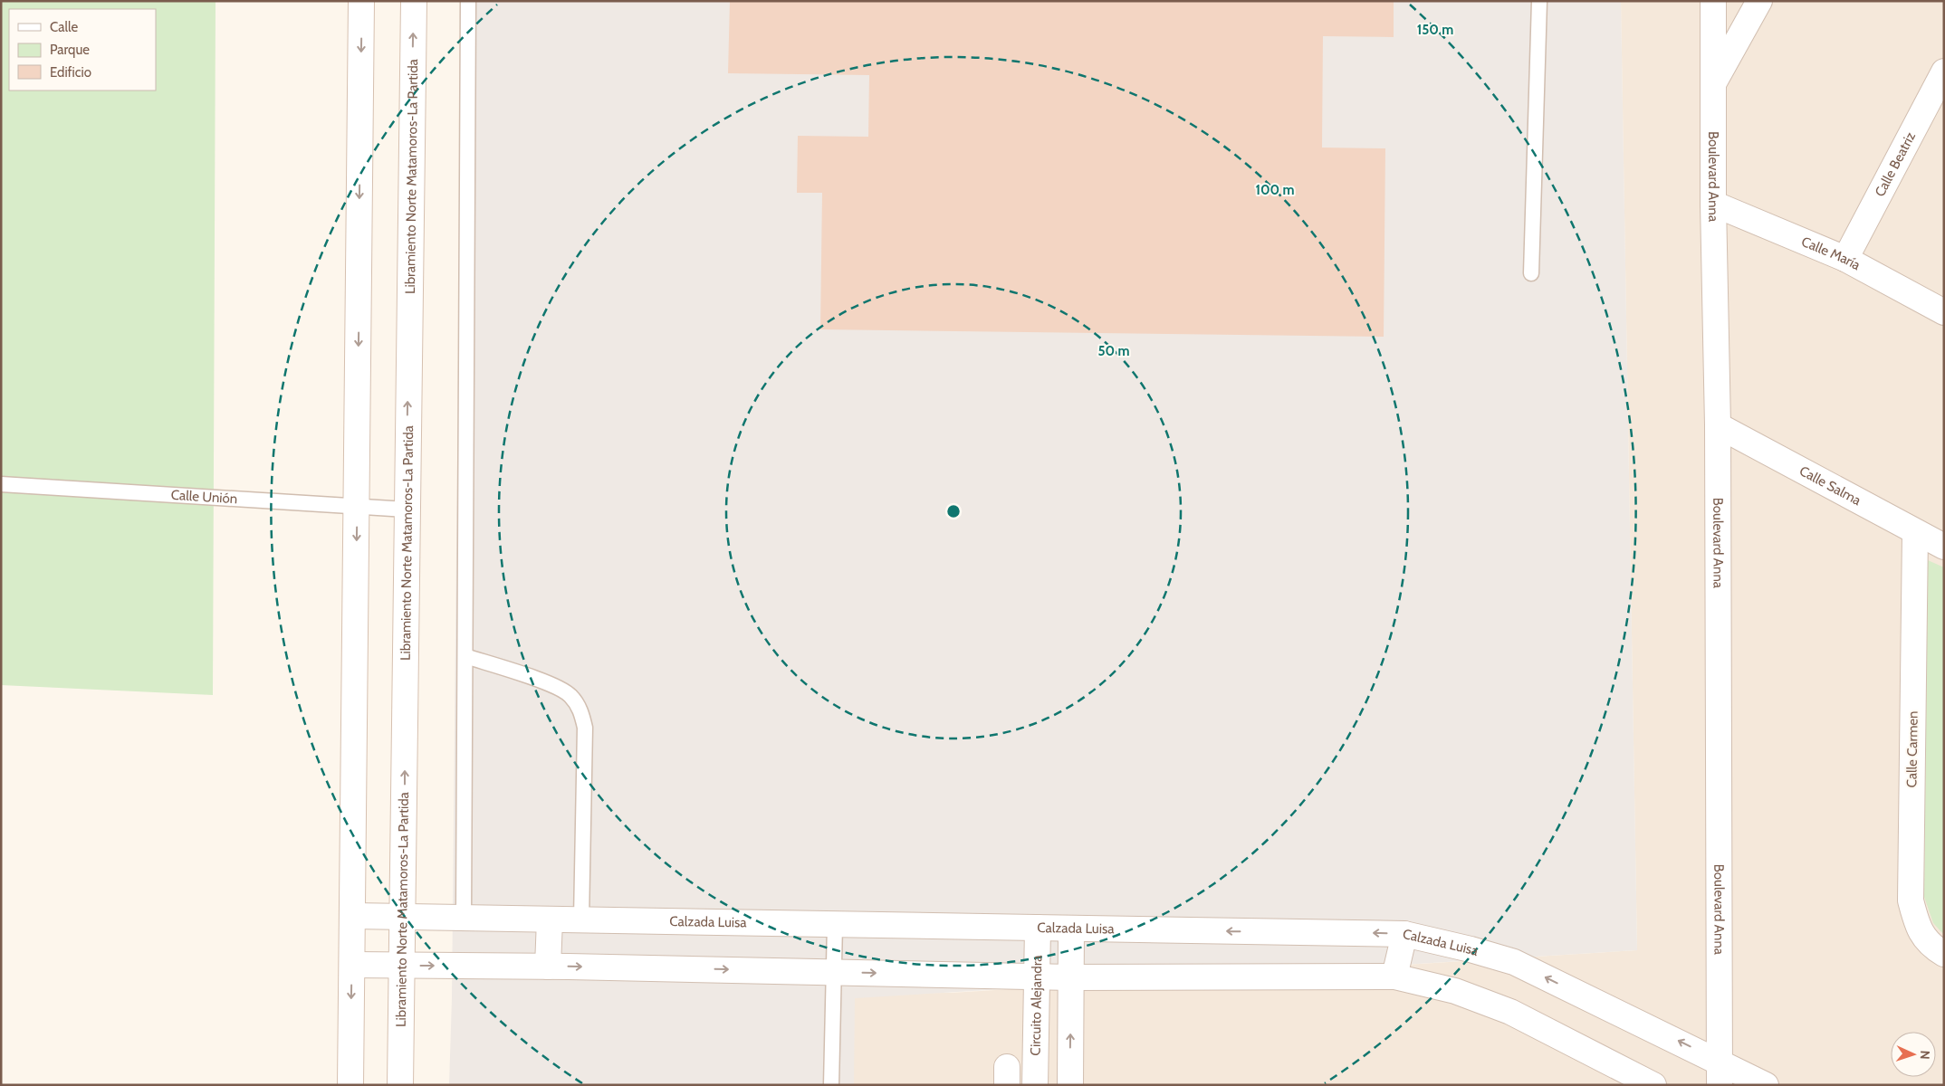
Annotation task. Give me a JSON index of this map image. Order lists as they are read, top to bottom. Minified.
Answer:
{"streets":{"street":["Calle Beatriz","Libramiento Norte Matamoros-La Partida","Boulevard Anna","Calle María","Calle Salma","Calle Carmen","Calzada Luisa","Circuito Alejandra"],"lane":["Calle Unión"]},"crossings":[["Calle Beatriz","Calle María"],["Libramiento Norte Matamoros-La Partida","Calle Unión"],["Libramiento Norte Matamoros-La Partida","Calzada Luisa"],["Boulevard Anna","Calle María"],["Boulevard Anna","Calle Salma"],["Boulevard Anna","Calzada Luisa"],["Calle Salma","Calle Carmen"],["Calzada Luisa","Circuito Alejandra"]],"legend":["Calle","Parque","Edificio"],"north":"right","rings":["150 m","100 m","50 m"]}
